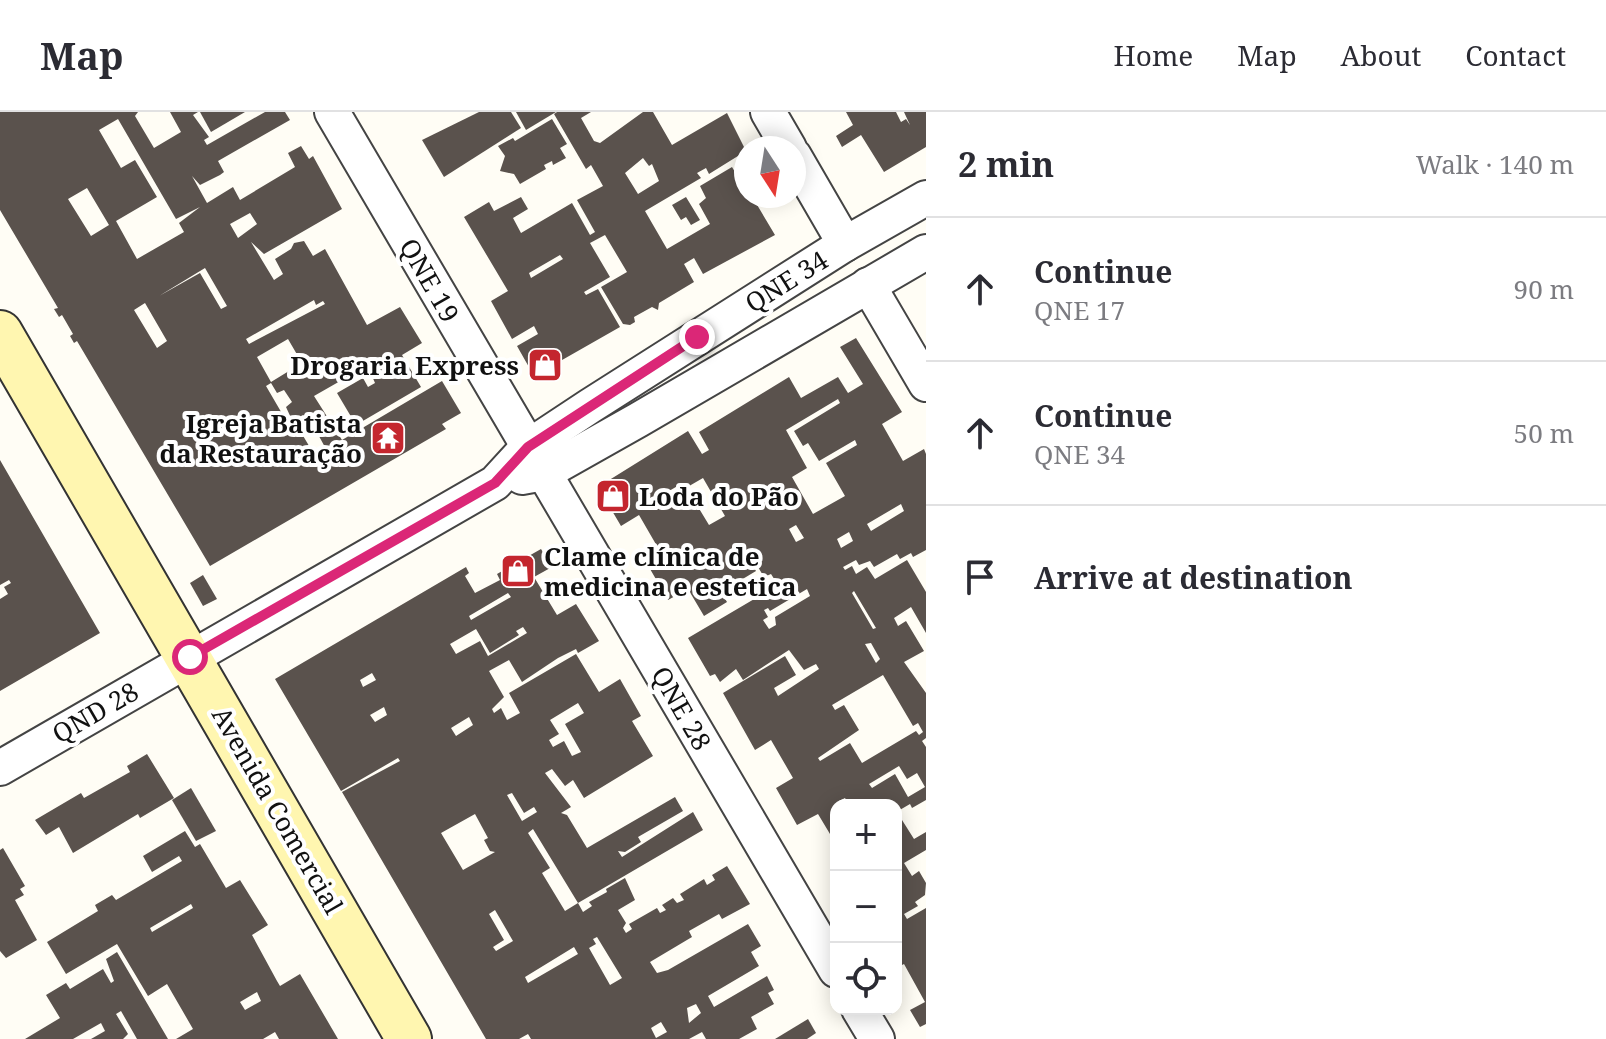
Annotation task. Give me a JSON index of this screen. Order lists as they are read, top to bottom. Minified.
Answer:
{"streets":{"main road":["Avenida Comercial"],"street":["QNE 19","QNE 34","QNE 28","QND 28"]},"crossings":[["QNE 19","QNE 34"],["QNE 19","QNE 28"],["QNE 19","QND 28"],["QNE 34","QNE 28"],["QNE 34","QND 28"],["QNE 28","QND 28"],["QND 28","Avenida Comercial"]],"places":{"shop":["Drogaria Express","Loda do Pão","Clame clínica de medicina e estetica"],"temple":["Igreja Batista da Restauração"]},"north":"bottom","page":{"header":"Map","nav":["Home","Map","About","Contact"],"heading":["2 min","Walk · 140 m"],"list":[["Continue","QNE 17","90 m"],["Continue","QNE 34","50 m"],"Arrive at destination"],"map_buttons":["+","−"]}}
